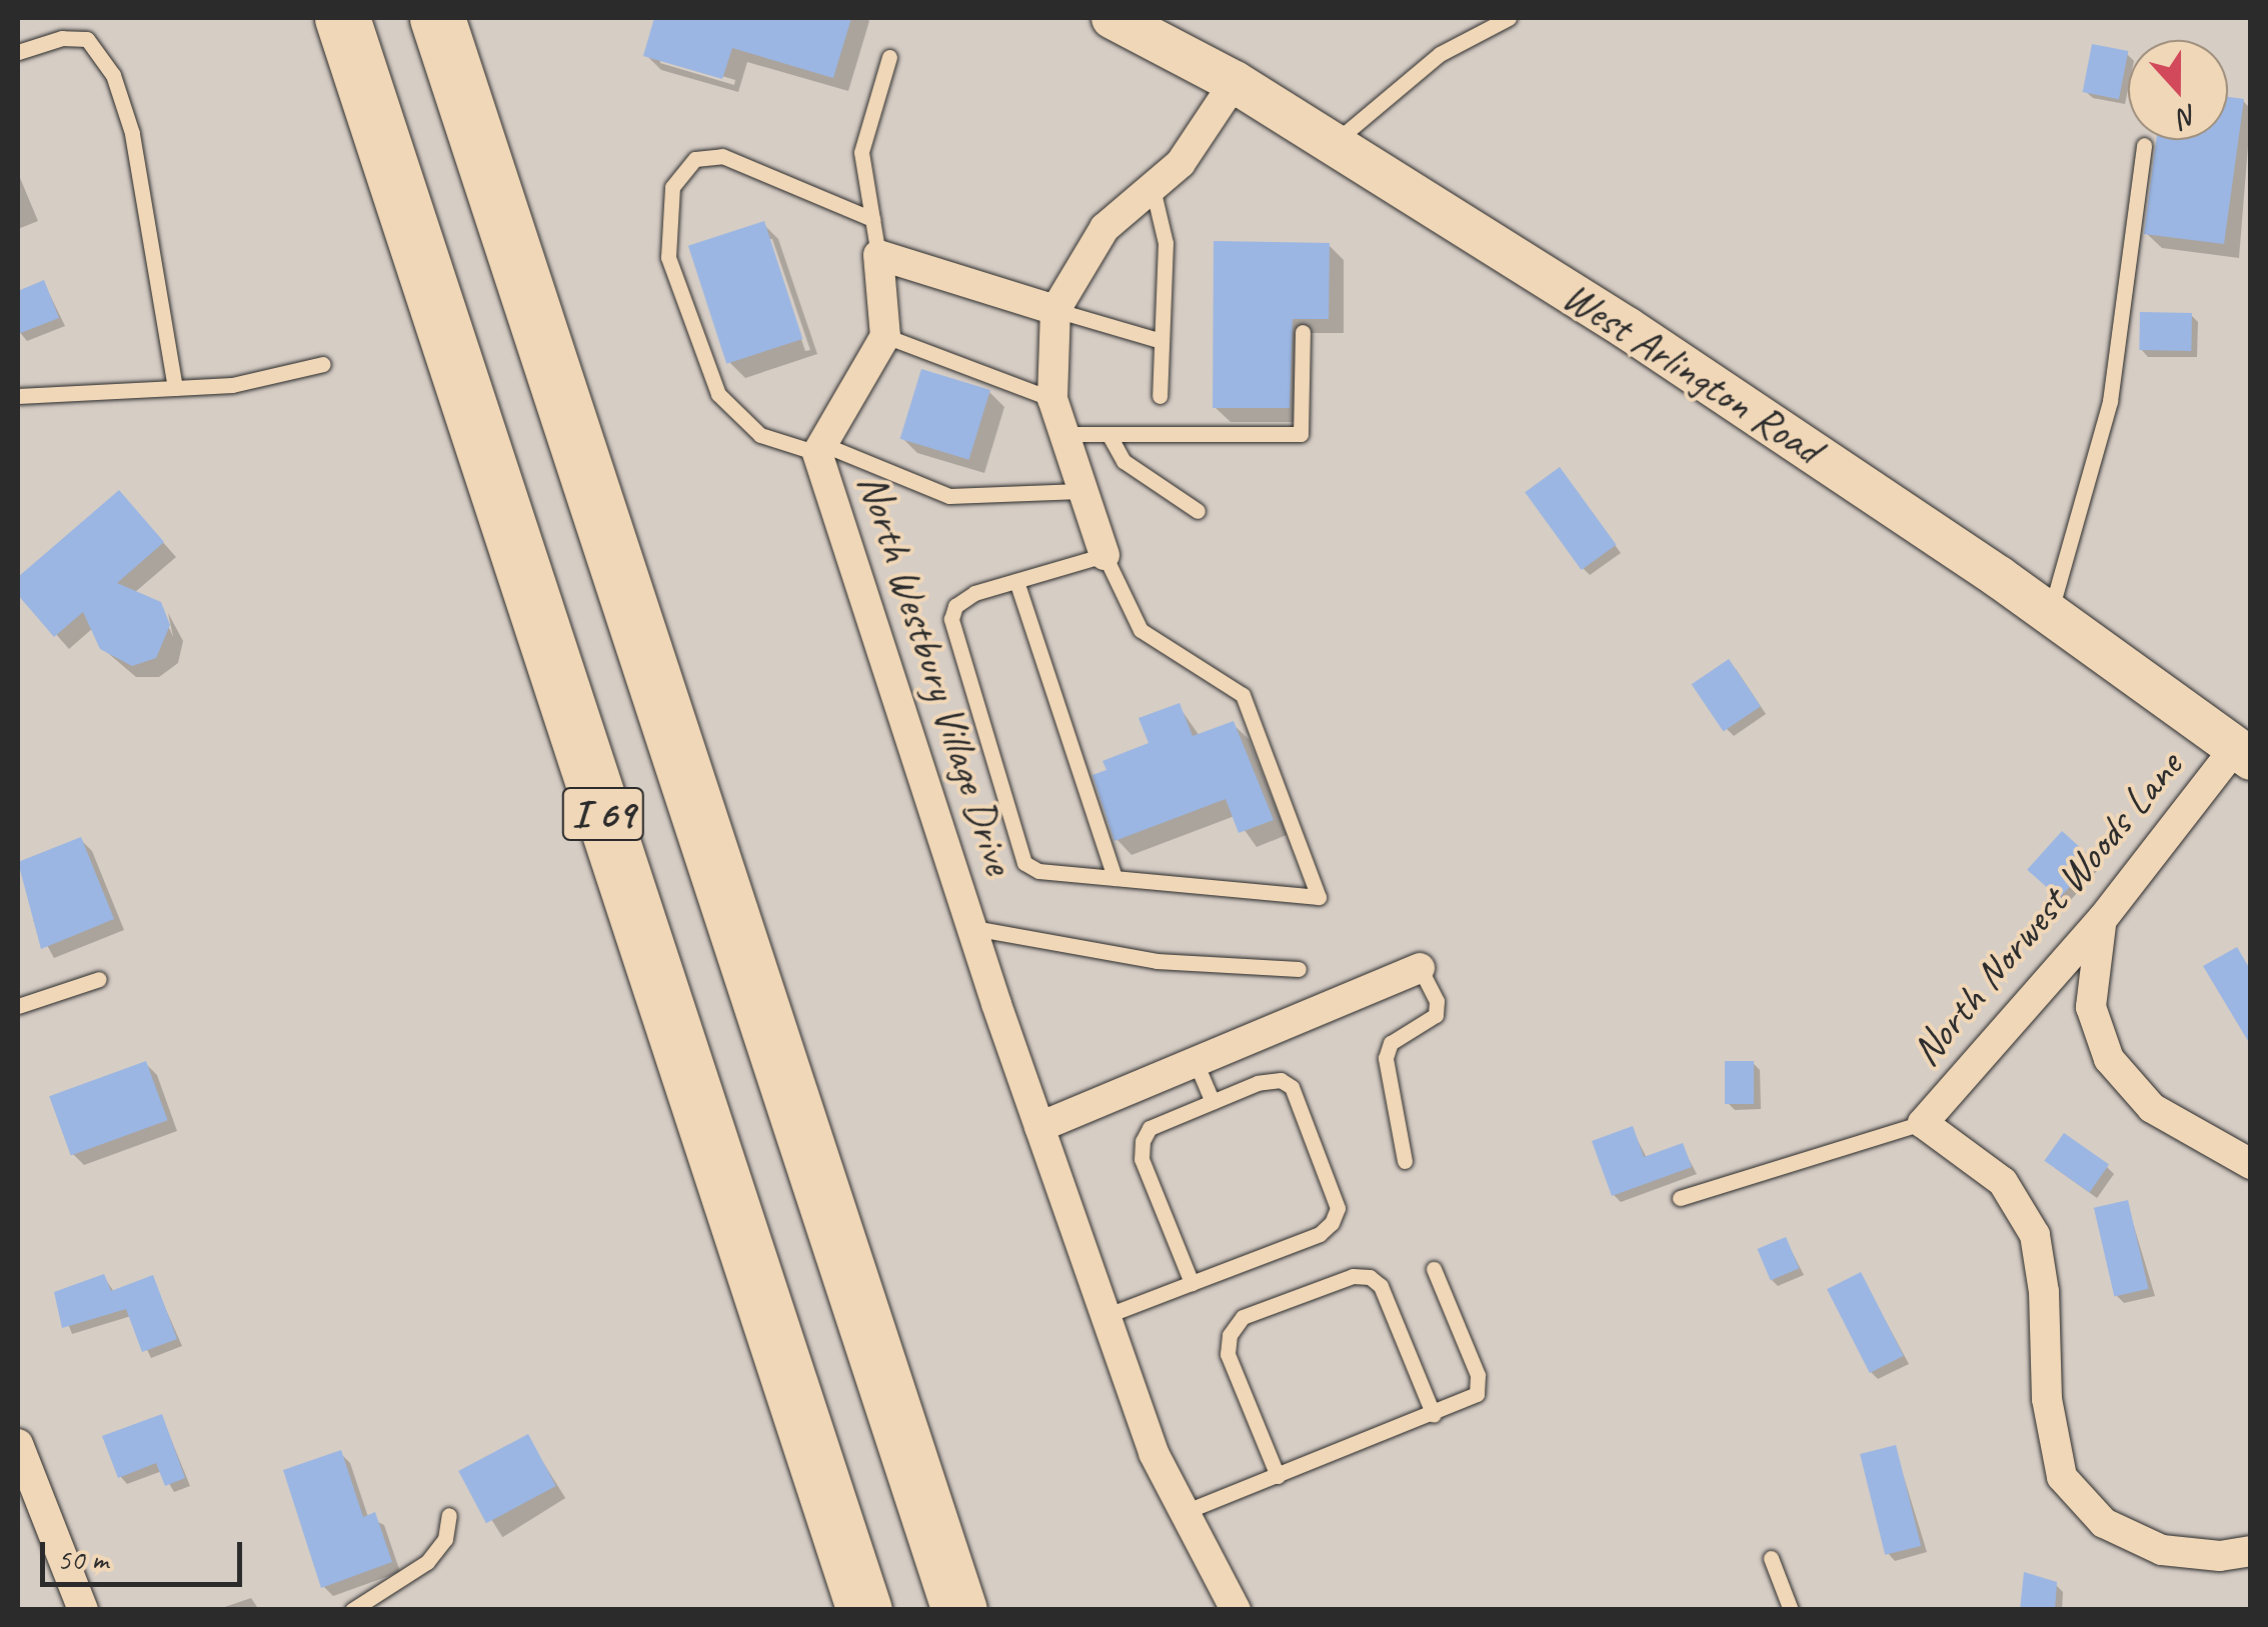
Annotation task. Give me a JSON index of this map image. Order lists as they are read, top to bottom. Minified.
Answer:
{"streets":{"highway":["I 69"],"street":["West Arlington Road","North Westbury Village Drive","North Norwest Woods Lane"]},"crossings":[["West Arlington Road","North Norwest Woods Lane"]],"scale_bar":"50 m","north":"bottom"}
